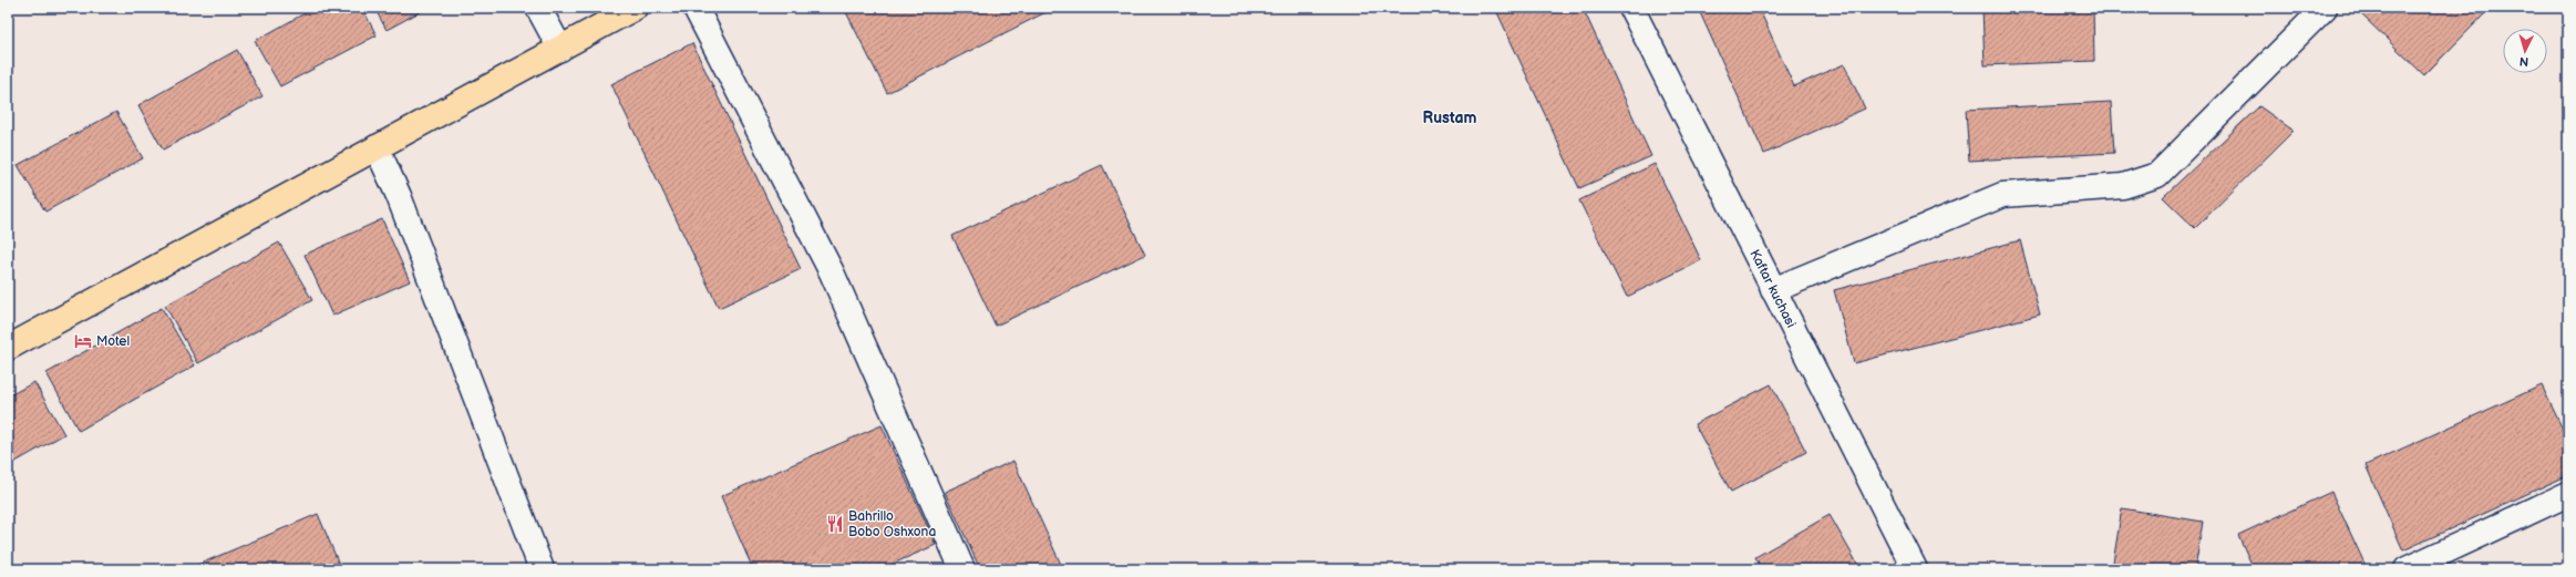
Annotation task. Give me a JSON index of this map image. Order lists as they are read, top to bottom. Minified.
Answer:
{"streets":{"street":["Kaftar kuchasi"]},"districts":["Rustam"],"places":{"hotel":["Motel"],"restaurant":["Bahrillo Bobo Oshxona"]},"north":"bottom"}
